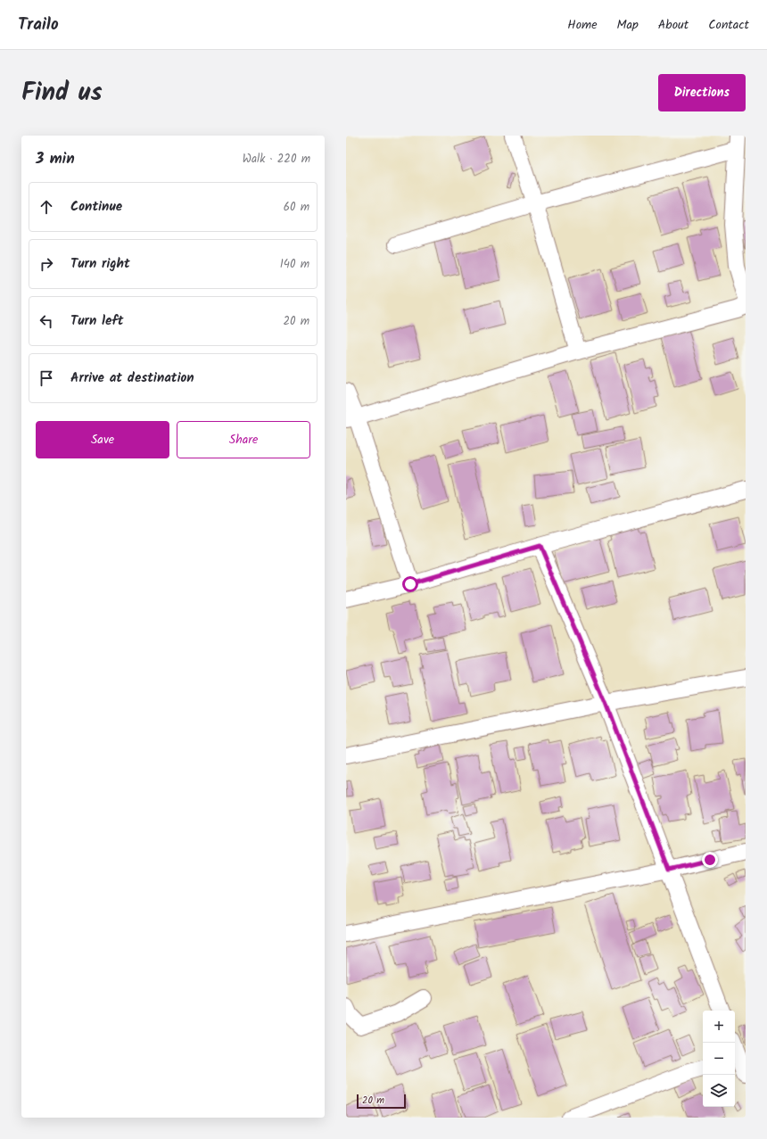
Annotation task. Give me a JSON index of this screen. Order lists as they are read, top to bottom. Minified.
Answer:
{"scale_bar":"20 m","page":{"header":"Trailo","nav":["Home","Map","About","Contact"],"title":"Find us","buttons":["Directions",["Save","Share"]],"heading":["3 min","Walk · 220 m"],"list":[["Continue","60 m"],["Turn right","140 m"],["Turn left","20 m"],"Arrive at destination"],"map_buttons":["+","−"],"scale":"20 m"}}
